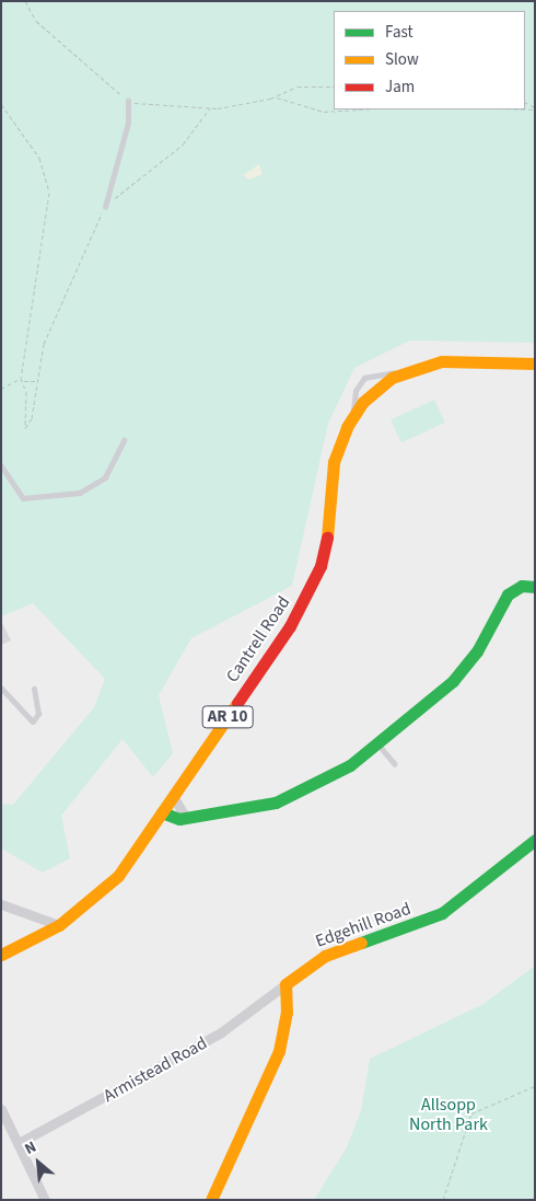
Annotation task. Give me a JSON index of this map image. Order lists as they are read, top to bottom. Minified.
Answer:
{"streets":{"street":["Cantrell Road","AR 10","Edgehill Road","Armistead Road"]},"crossings":[["Edgehill Road","Armistead Road"]],"parks":["Allsopp North Park"],"legend":["Fast","Slow","Jam"],"north":"top left"}
